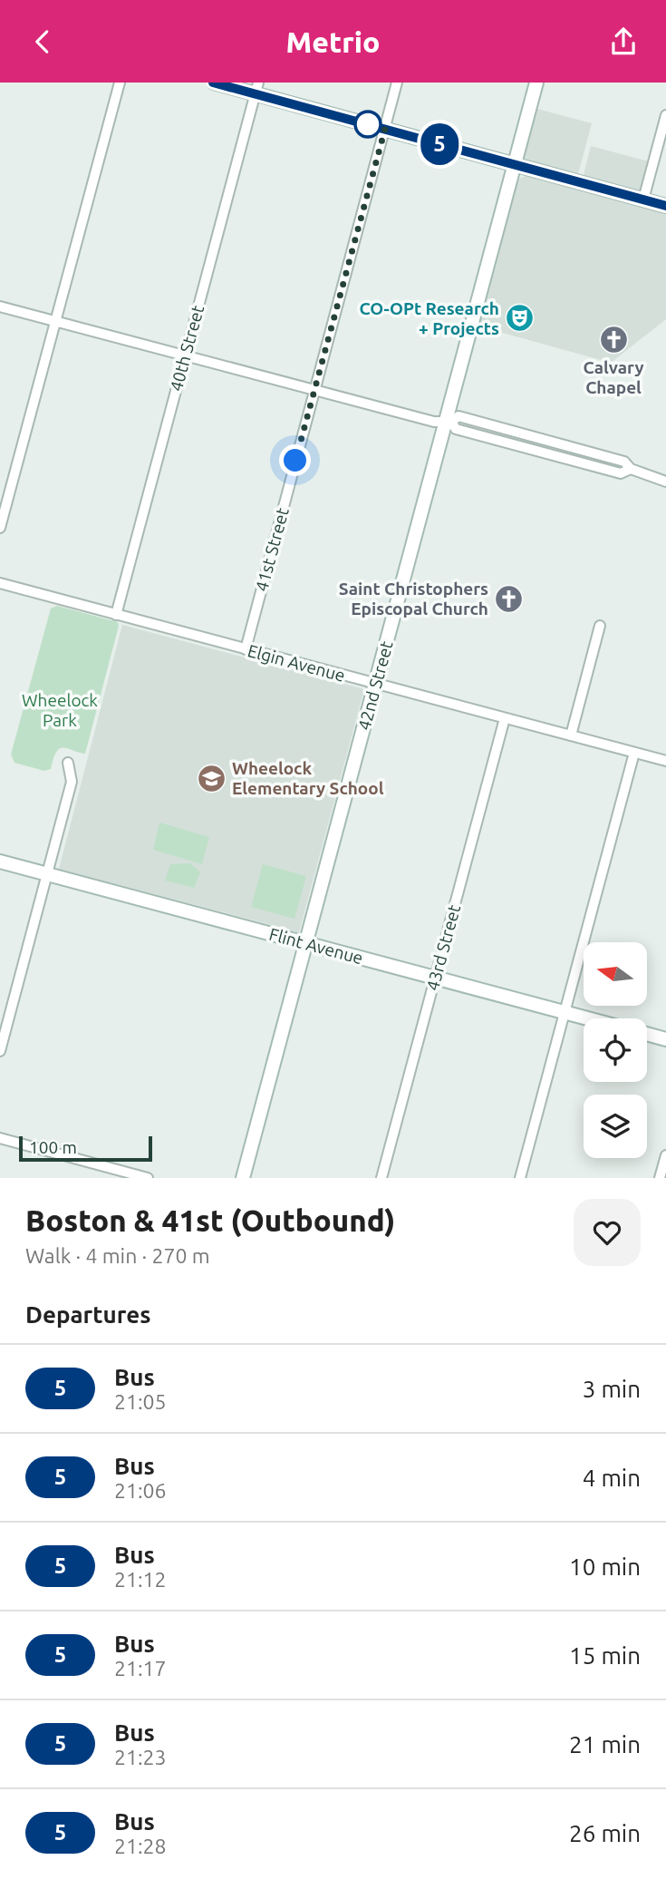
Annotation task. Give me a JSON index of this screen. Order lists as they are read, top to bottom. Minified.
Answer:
{"streets":{"street":["40th Street","41st Street","Elgin Avenue","42nd Street","Flint Avenue","43rd Street"]},"crossings":[["40th Street","Elgin Avenue"],["41st Street","Elgin Avenue"],["Elgin Avenue","42nd Street"],["Elgin Avenue","43rd Street"],["42nd Street","Flint Avenue"],["Flint Avenue","43rd Street"]],"parks":["Wheelock Park"],"places":{"theatre":["CO-OPt Research + Projects"],"church":["Calvary Chapel","Saint Christophers Episcopal Church"],"school or university":["Wheelock Elementary School"]},"lines":["bus line 5"],"scale_bar":"100 m","north":"left","page":{"header":"Metrio","on_map":"5","scale":"100 m","heading":[["Boston & 41st (Outbound)","Walk · 4 min · 270 m"],"Departures"],"list":[{"mark":"5","name":"Bus","note":"21:05","value":"3 min"},{"mark":"5","name":"Bus","note":"21:06","value":"4 min"},{"mark":"5","name":"Bus","note":"21:12","value":"10 min"},{"mark":"5","name":"Bus","note":"21:17","value":"15 min"},{"mark":"5","name":"Bus","note":"21:23","value":"21 min"},{"mark":"5","name":"Bus","note":"21:28","value":"26 min"}]}}
